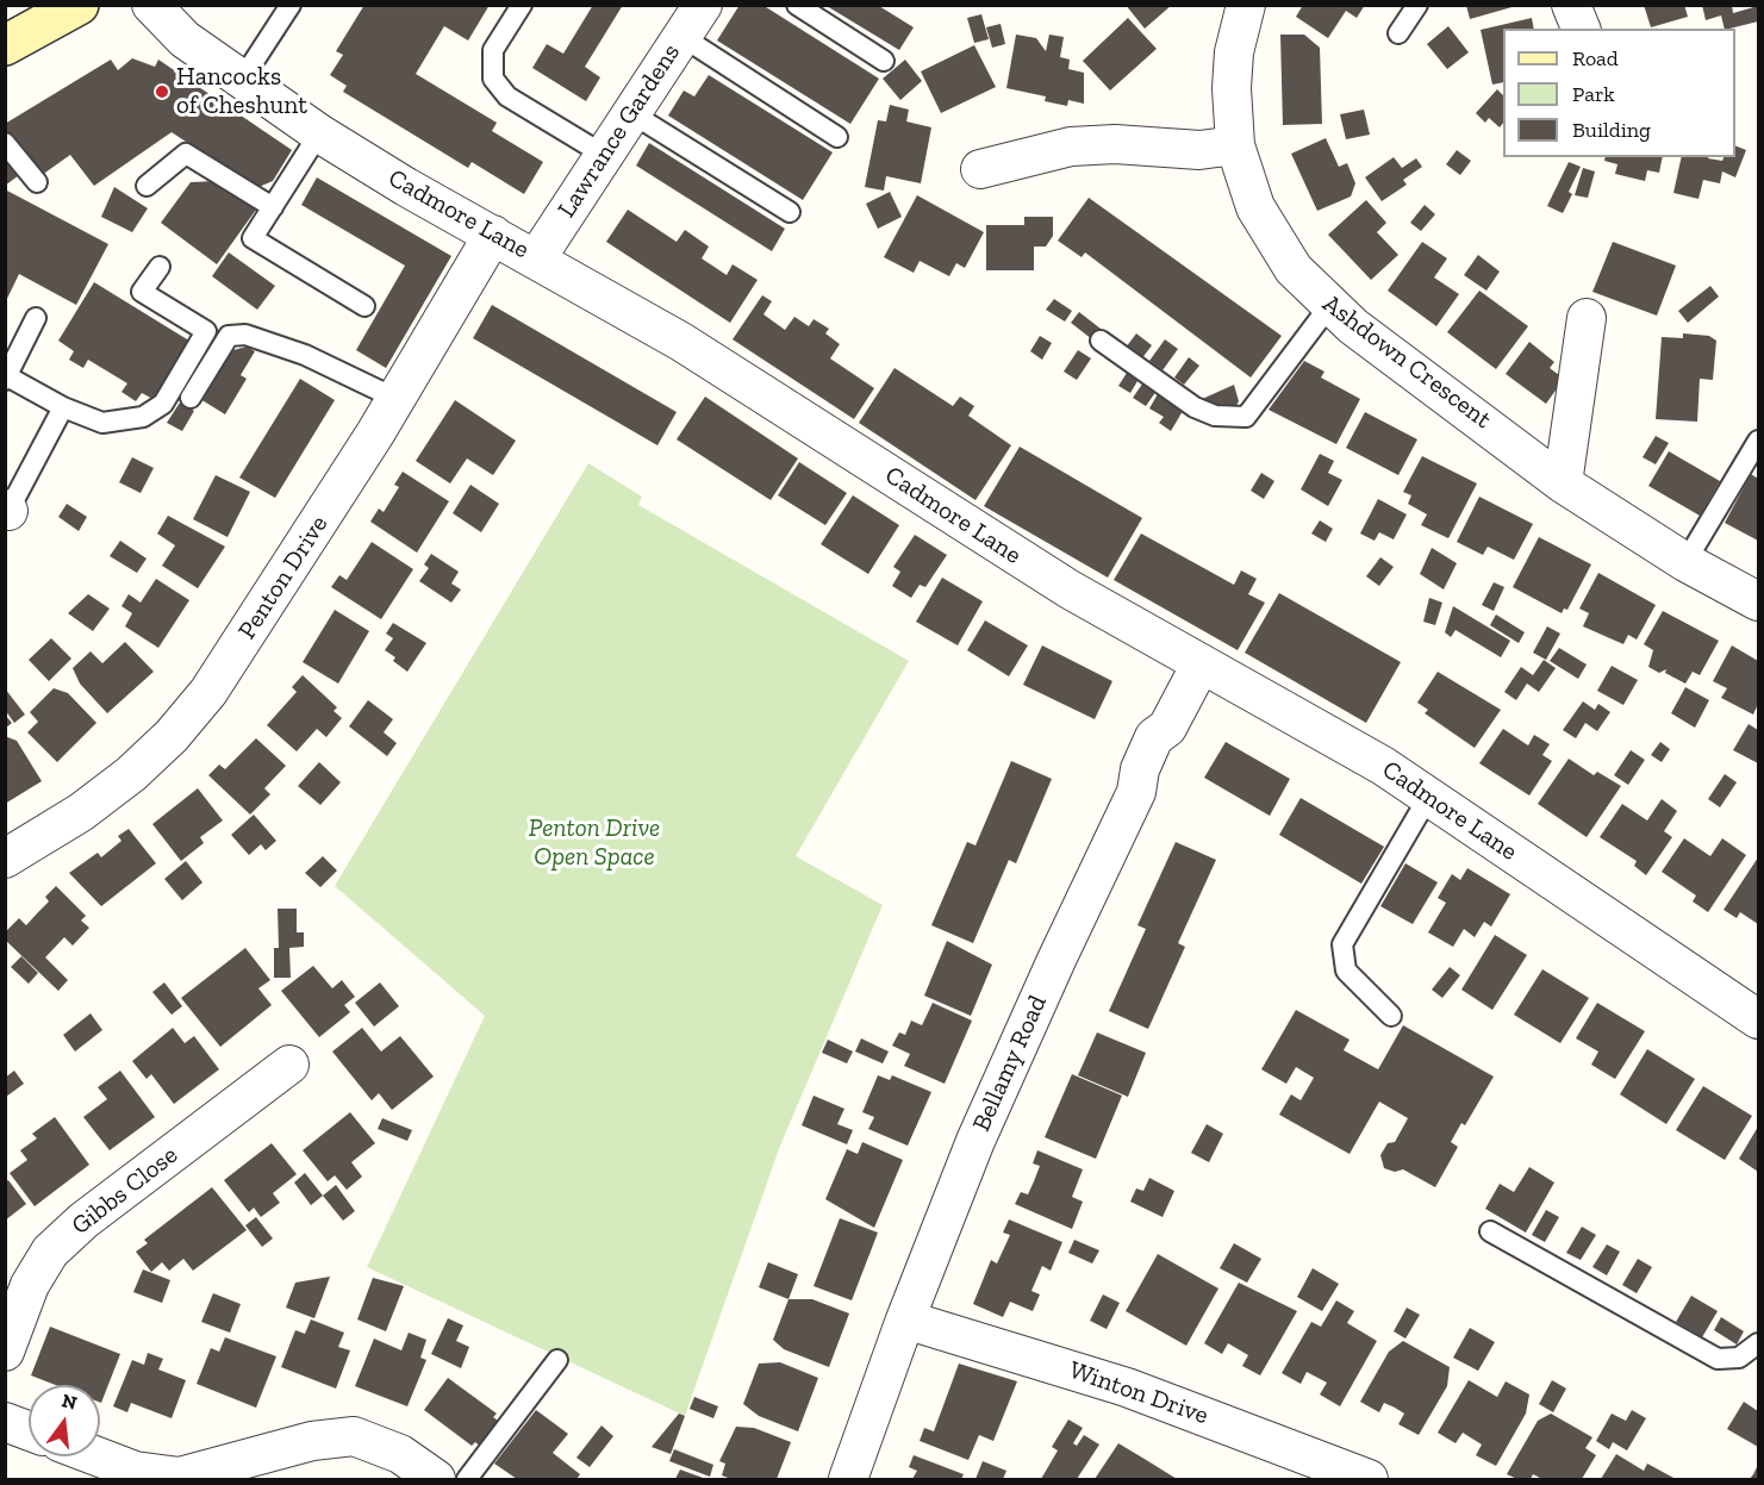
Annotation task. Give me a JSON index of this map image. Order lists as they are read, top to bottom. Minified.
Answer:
{"streets":{"street":["Lawrance Gardens","Cadmore Lane","Ashdown Crescent","Penton Drive","Bellamy Road","Gibbs Close","Winton Drive"]},"crossings":[["Lawrance Gardens","Cadmore Lane"],["Cadmore Lane","Penton Drive"],["Cadmore Lane","Bellamy Road"],["Bellamy Road","Winton Drive"]],"parks":["Penton Drive Open Space"],"places":["Hancocks of Cheshunt"],"legend":["Road","Park","Building"],"north":"top"}
